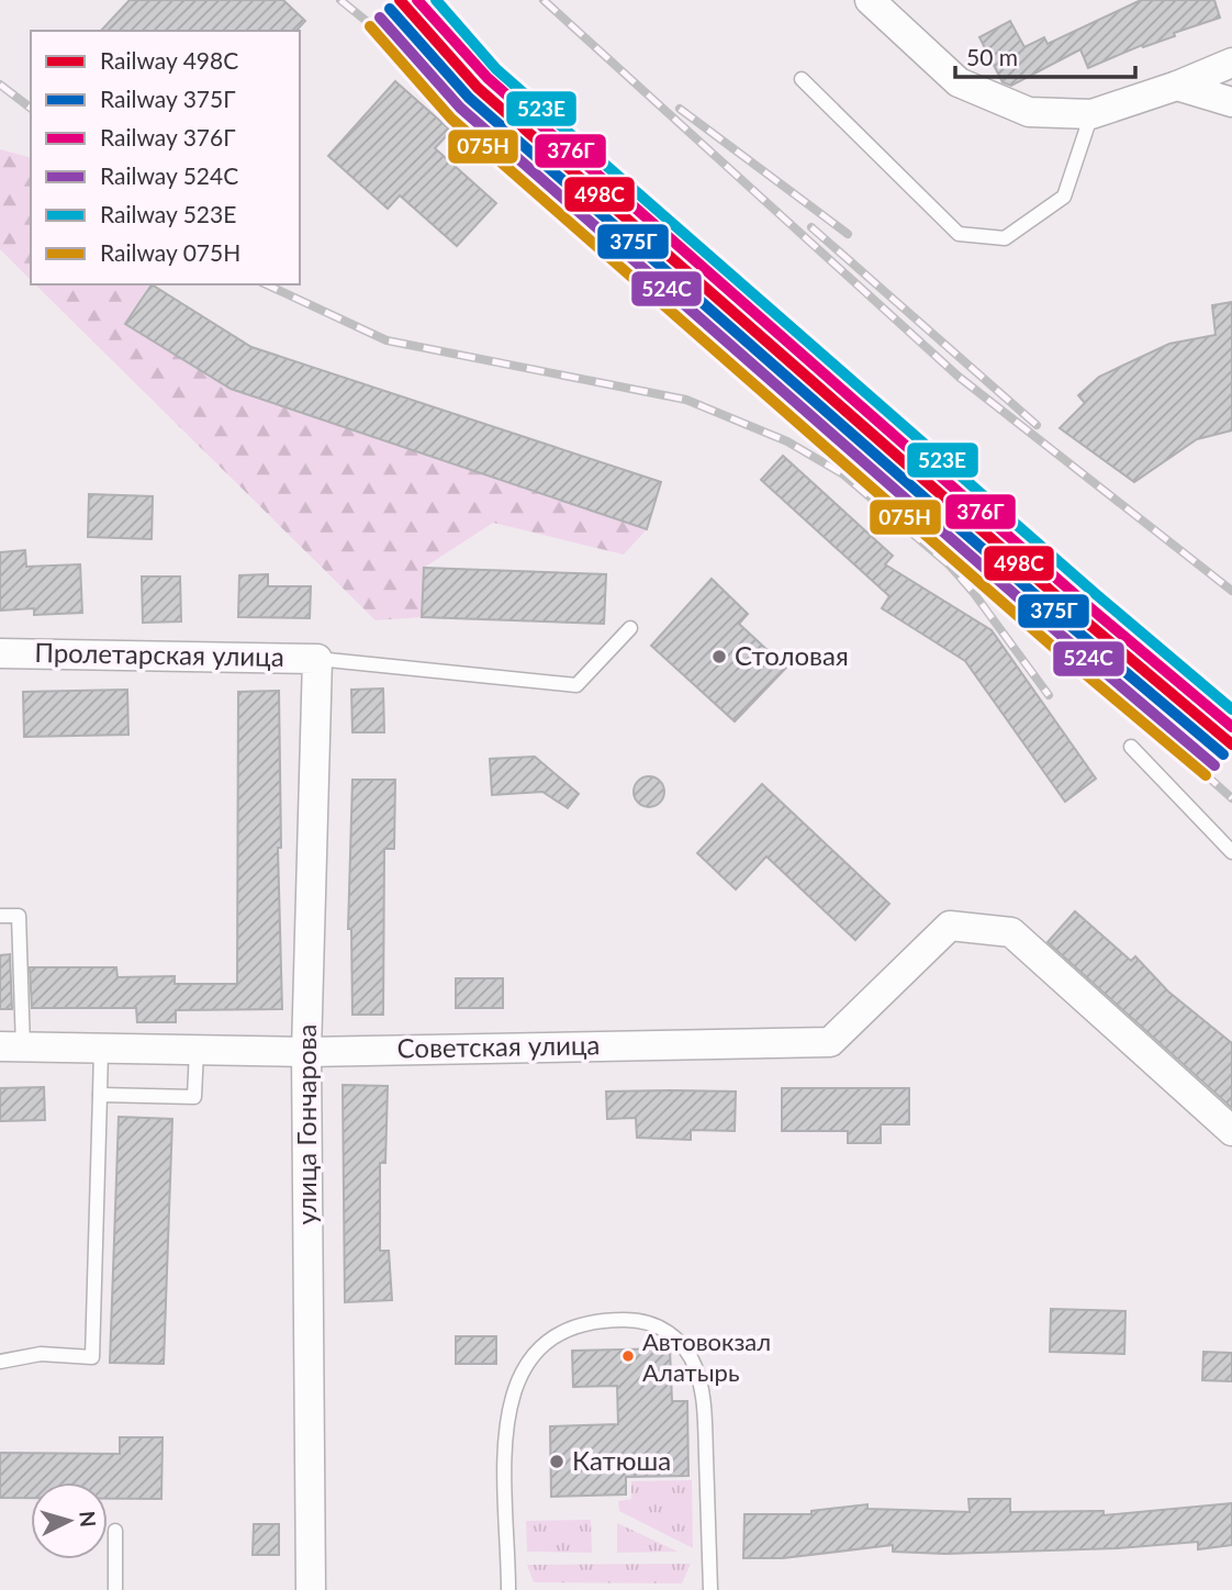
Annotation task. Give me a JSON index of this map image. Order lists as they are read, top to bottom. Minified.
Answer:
{"streets":{"street":["Пролетарская улица","Советская улица","улица Гончарова"]},"crossings":[["Пролетарская улица","улица Гончарова"],["Советская улица","улица Гончарова"]],"places":["Столовая","Автовокзал Алатырь","Катюша"],"lines":["rail line 498С","rail line 376Г","rail line 523Е","rail line 375Г","rail line 524С","rail line 075Н"],"legend":["Railway 498С","Railway 375Г","Railway 376Г","Railway 524С","Railway 523Е","Railway 075Н"],"scale_bar":"50 m","north":"right"}
